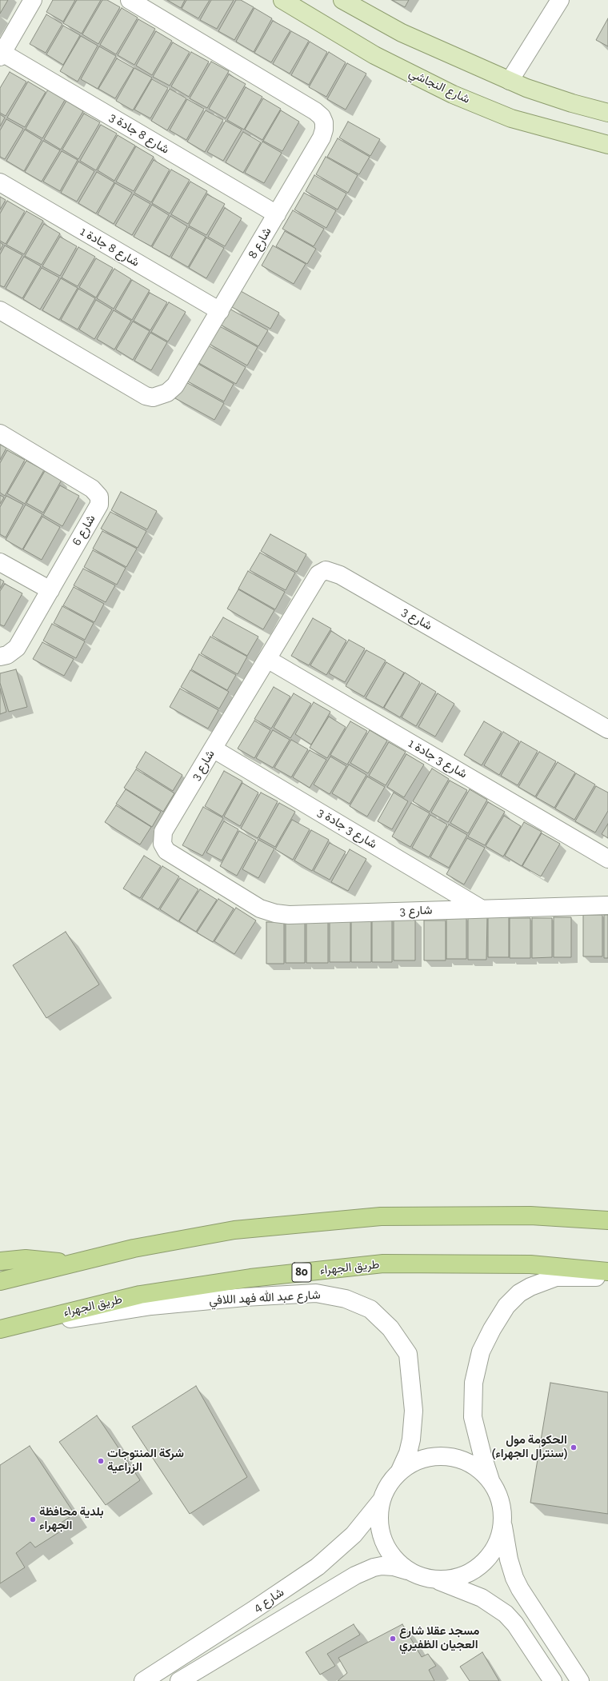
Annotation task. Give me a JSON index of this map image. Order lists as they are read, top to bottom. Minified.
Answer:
{"streets":{"highway":["طريق الجهراء","80"],"main road":["شارع النجاشي"],"street":["شارع 8 جادة 3","شارع 8","شارع 8 جادة 1","شارع 6","شارع 3","شارع 3 جادة 1","شارع 3 جادة 3","شارع عبد الله فهد اللافي","شارع 4"]},"crossings":[["شارع 8 جادة 3","شارع 8"],["شارع 8","شارع 8 جادة 1"],["شارع 3","شارع 3 جادة 1"],["شارع 3","شارع 3 جادة 3"],["طريق الجهراء","شارع عبد الله فهد اللافي"]],"places":["الحكومة مول (سنترال الجهراء)","شركة المنتوجات الزراعية","بلدية محافظة الجهراء","مسجد عقلا شارع العجيان الظفيري"]}
